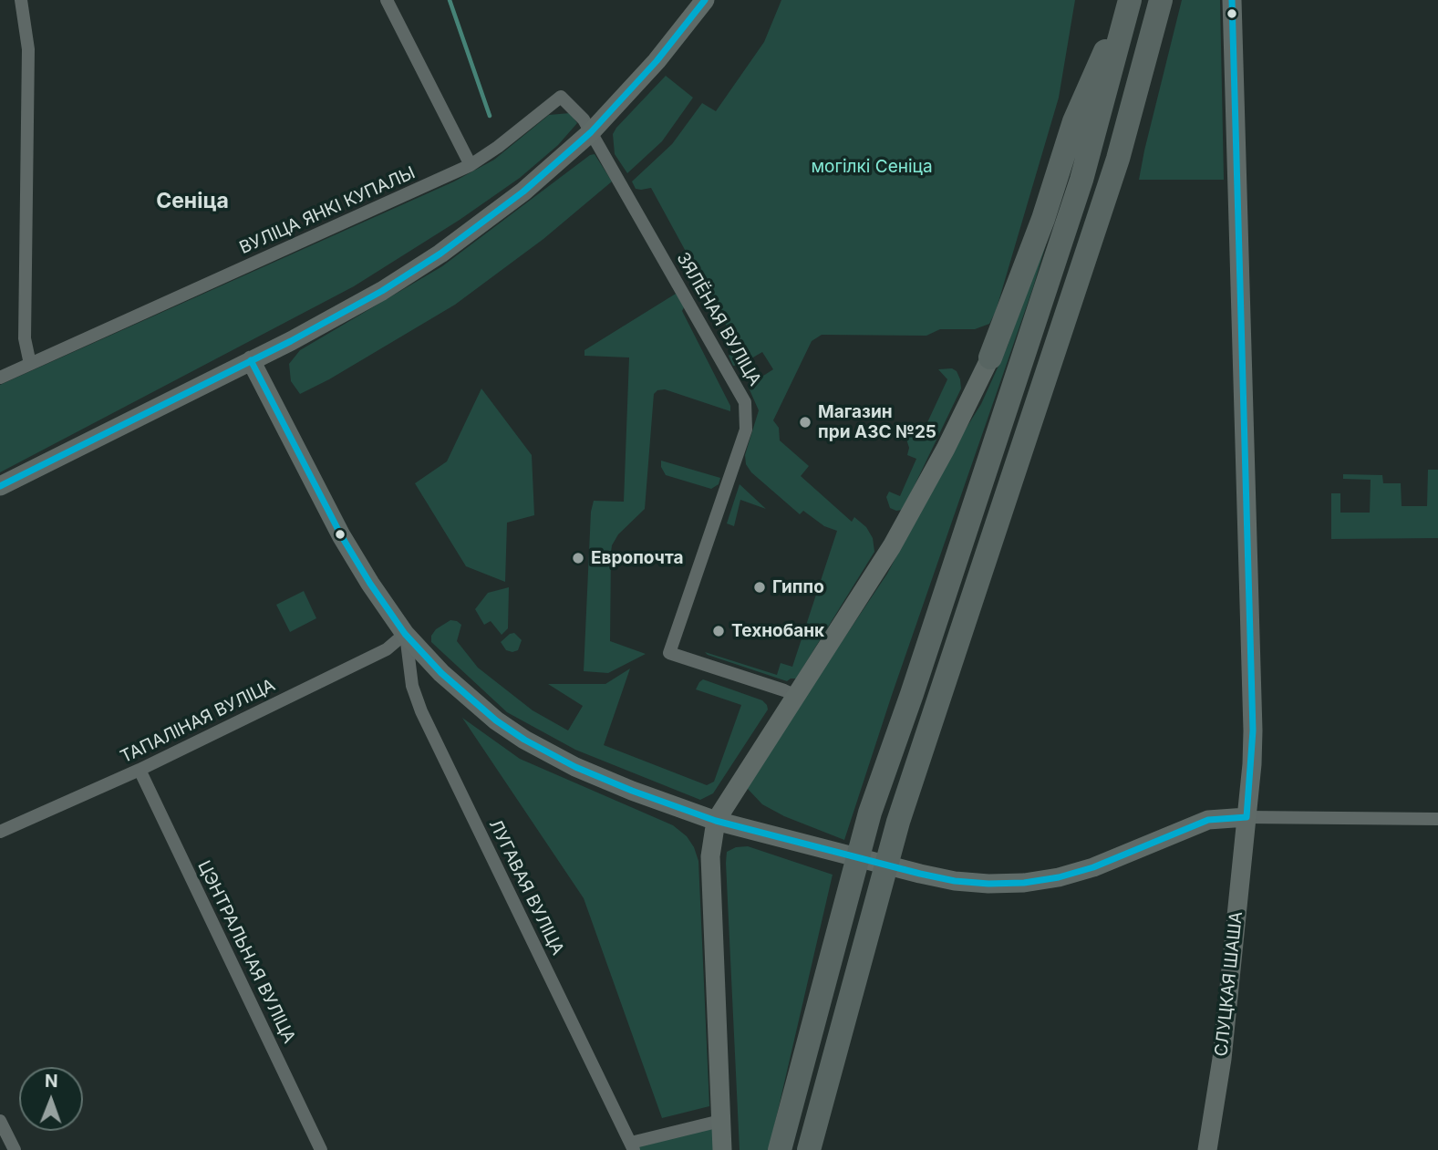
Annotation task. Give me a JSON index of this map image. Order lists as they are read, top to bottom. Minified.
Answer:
{"streets":{"street":["ВУЛІЦА ЯНКІ КУПАЛЫ","ЗЯЛЁНАЯ ВУЛІЦА","ТАПАЛІНАЯ ВУЛІЦА","ЛУГАВАЯ ВУЛІЦА","ЦЭНТРАЛЬНАЯ ВУЛІЦА","СЛУЦКАЯ ШАША"]},"crossings":[["ВУЛІЦА ЯНКІ КУПАЛЫ","ЗЯЛЁНАЯ ВУЛІЦА"],["ТАПАЛІНАЯ ВУЛІЦА","ЛУГАВАЯ ВУЛІЦА"],["ТАПАЛІНАЯ ВУЛІЦА","ЦЭНТРАЛЬНАЯ ВУЛІЦА"]],"districts":["Сеніца"],"parks":["могілкі Сеніца"],"places":["Магазин при АЗС №25","Европочта","Гиппо","Технобанк"],"north":"top"}
